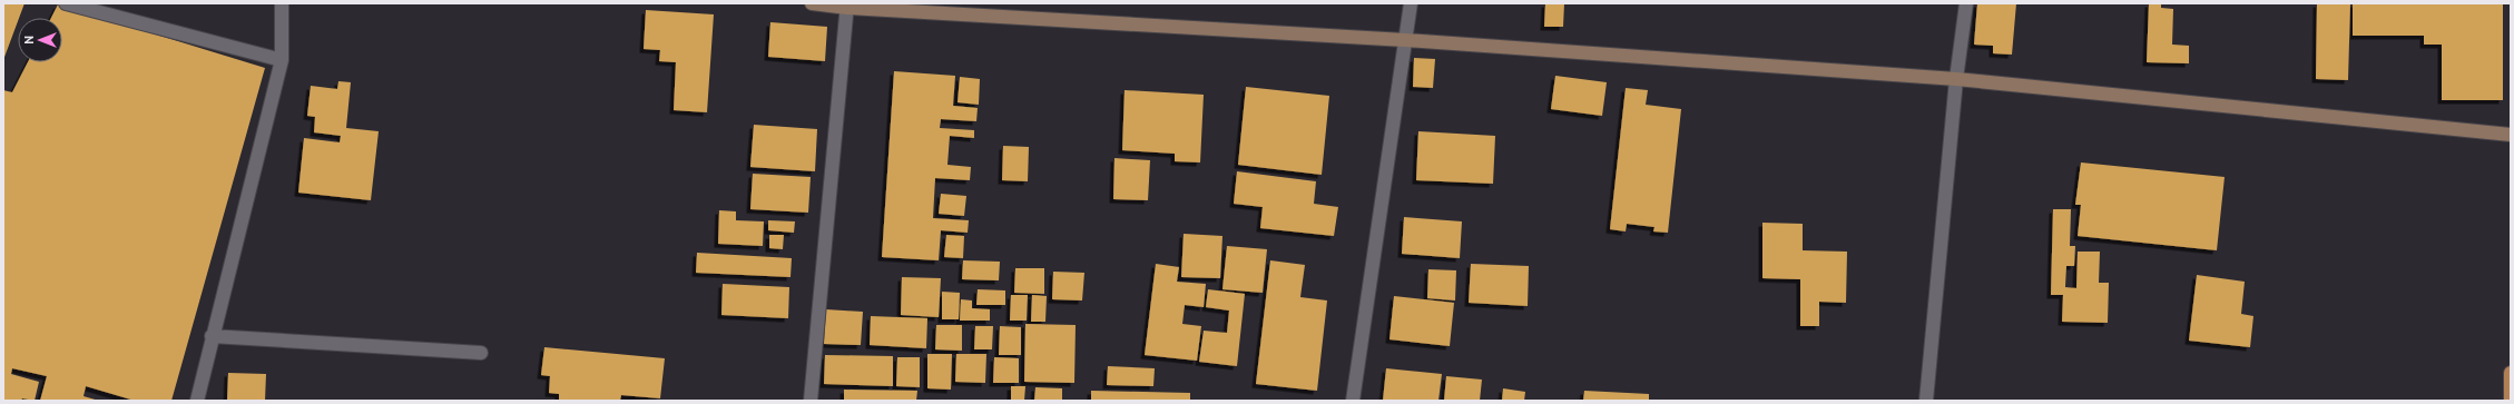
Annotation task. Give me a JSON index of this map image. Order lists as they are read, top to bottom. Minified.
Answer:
{"north":"left"}
